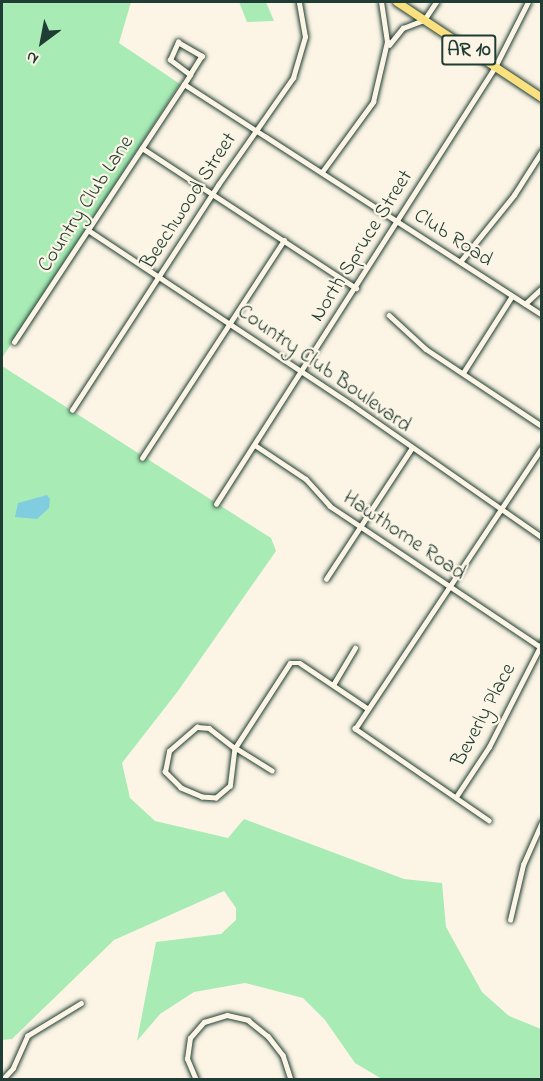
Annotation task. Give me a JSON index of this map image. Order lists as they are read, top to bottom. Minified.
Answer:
{"streets":{"main road":["AR 10"],"street":["Beechwood Street","Country Club Lane","Club Road","North Spruce Street","Country Club Boulevard","Hawthorne Road","Beverly Place"]},"crossings":[["AR 10","North Spruce Street"],["Beechwood Street","Club Road"],["Beechwood Street","Country Club Boulevard"],["Country Club Lane","Country Club Boulevard"],["Club Road","North Spruce Street"],["North Spruce Street","Country Club Boulevard"],["North Spruce Street","Hawthorne Road"],["Hawthorne Road","Beverly Place"]],"north":"bottom left"}
